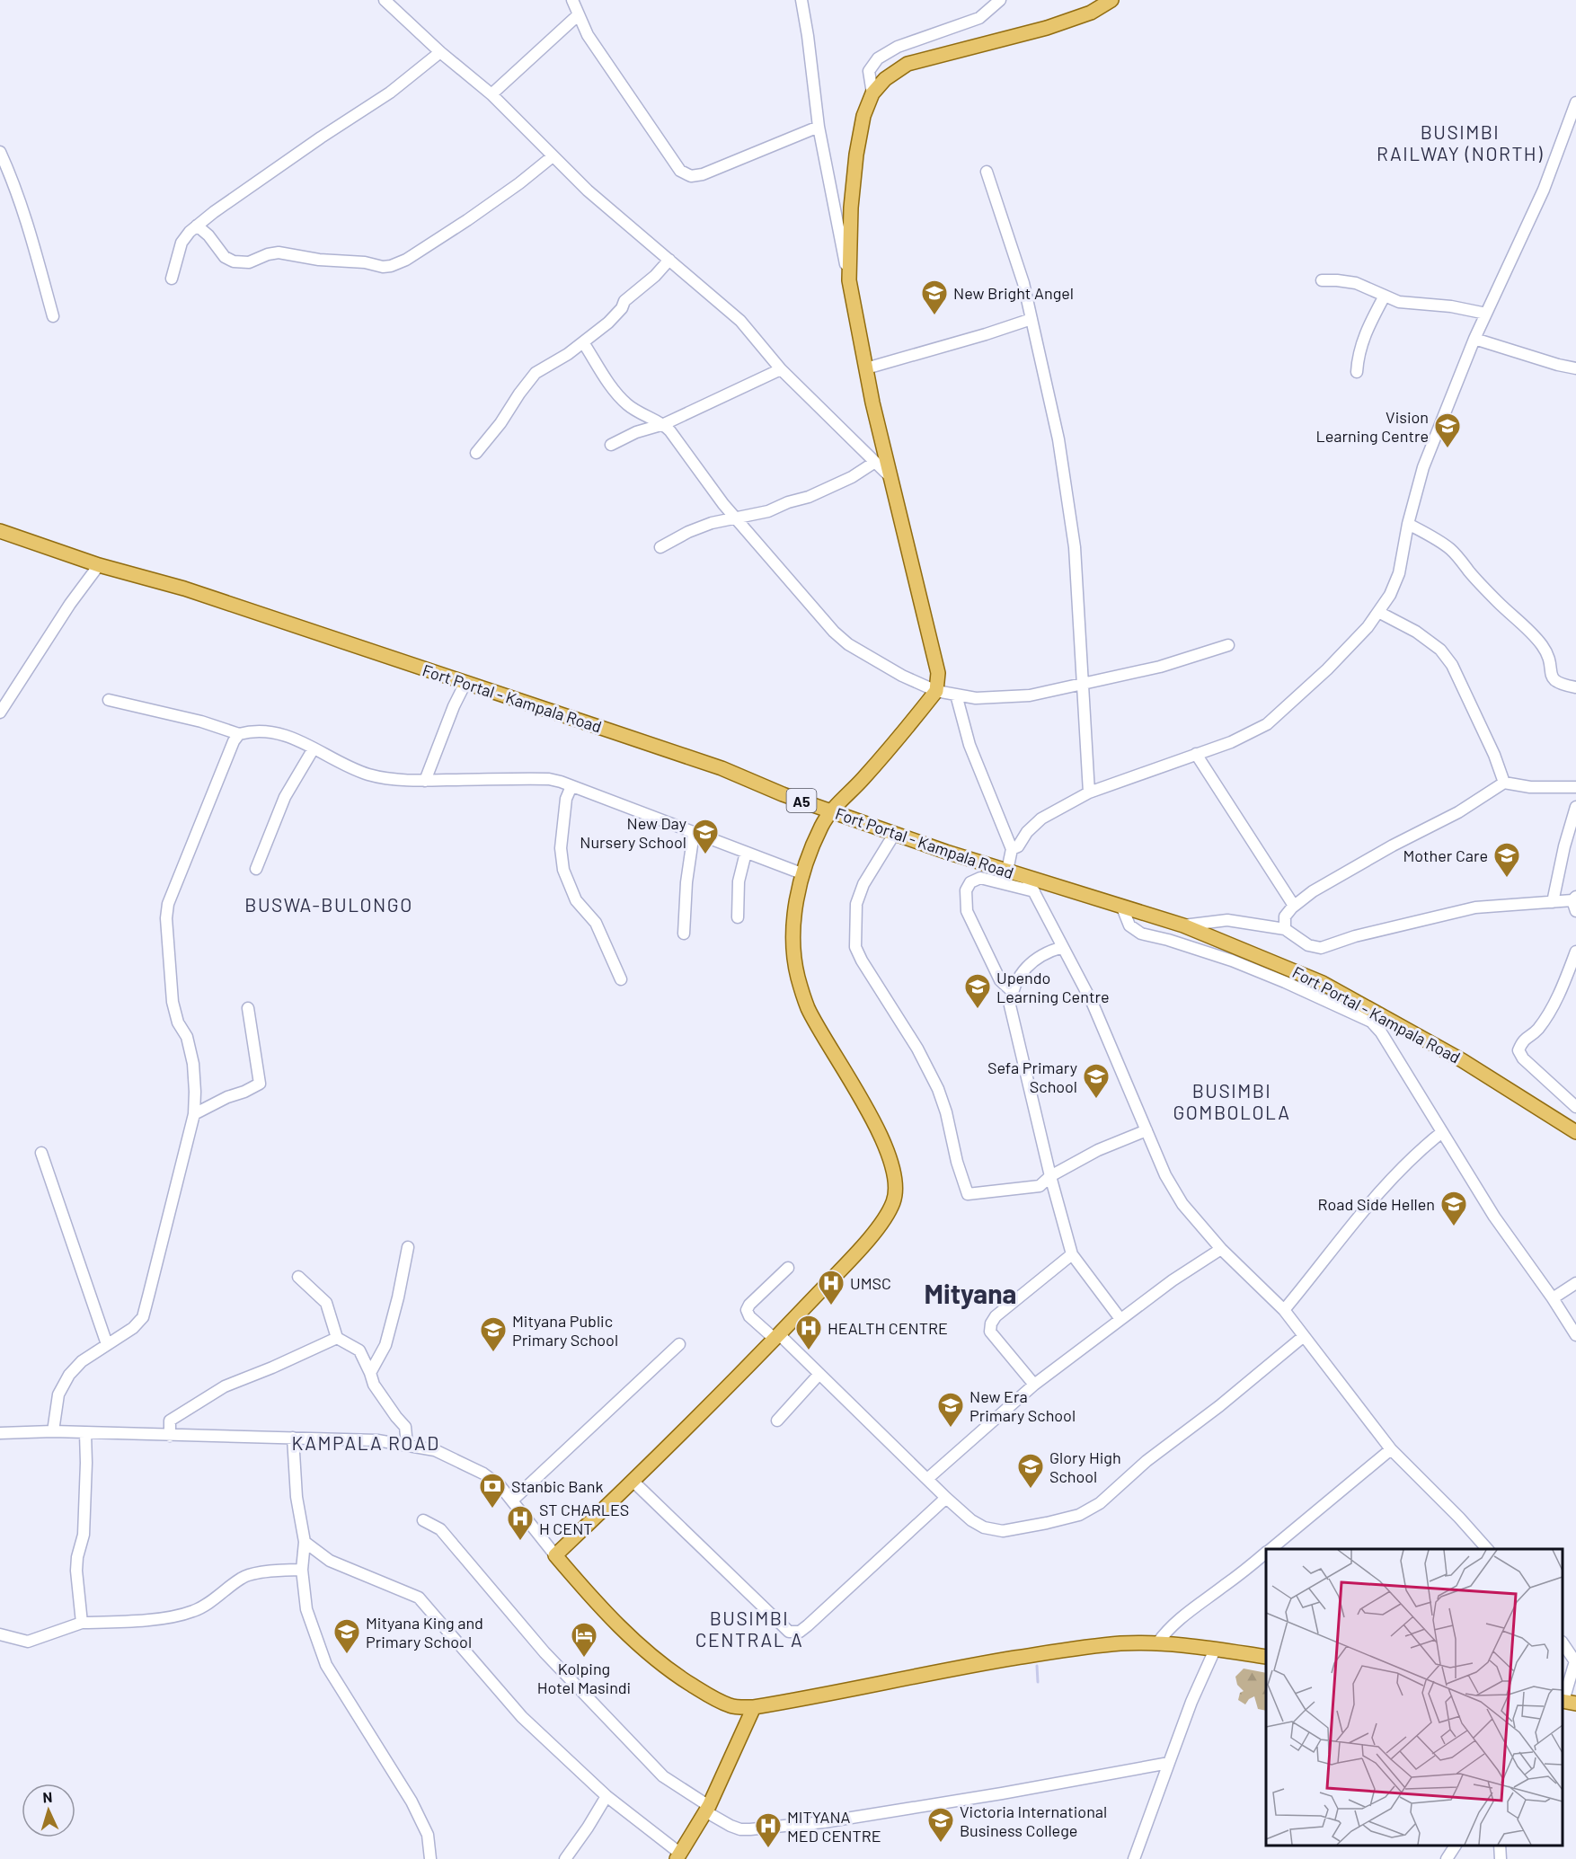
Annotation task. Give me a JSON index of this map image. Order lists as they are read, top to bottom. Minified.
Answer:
{"streets":{"main road":["Fort Portal - Kampala Road","A5"]},"districts":["BUSIMBI RAILWAY (NORTH)","BUSWA-BULONGO","BUSIMBI GOMBOLOLA","Mityana","KAMPALA ROAD","BUSIMBI CENTRAL A"],"places":{"school or university":["New Bright Angel","Vision Learning Centre","New Day Nursery School","Mother Care","Upendo Learning Centre","Sefa Primary School","Road Side Hellen","Mityana Public Primary School","New Era Primary School","Glory High School","Mityana King and Primary School","Victoria International Business College"],"hospital":["UMSC","HEALTH CENTRE","ST CHARLES H CENT","MITYANA MED CENTRE"],"bank":["Stanbic Bank"],"hotel":["Kolping Hotel Masindi"]},"north":"top"}
